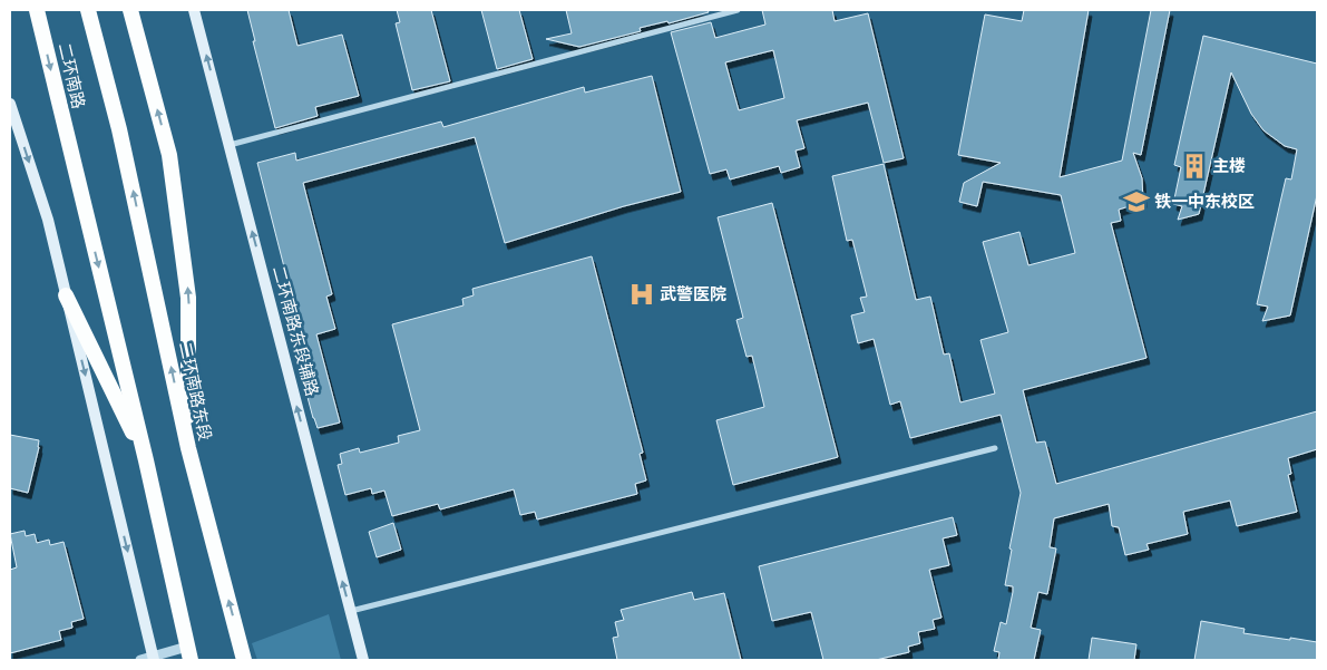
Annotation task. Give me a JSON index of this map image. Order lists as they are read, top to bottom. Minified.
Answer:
{"streets":{"highway":["二环南路","二环南路东段"],"main road":["二环南路东段辅路"]},"crossings":[["二环南路","二环南路东段"]],"one_way":["二环南路东段辅路"],"places":{"building":["主楼"],"school or university":["铁一中东校区"],"hospital":["武警医院"]}}
